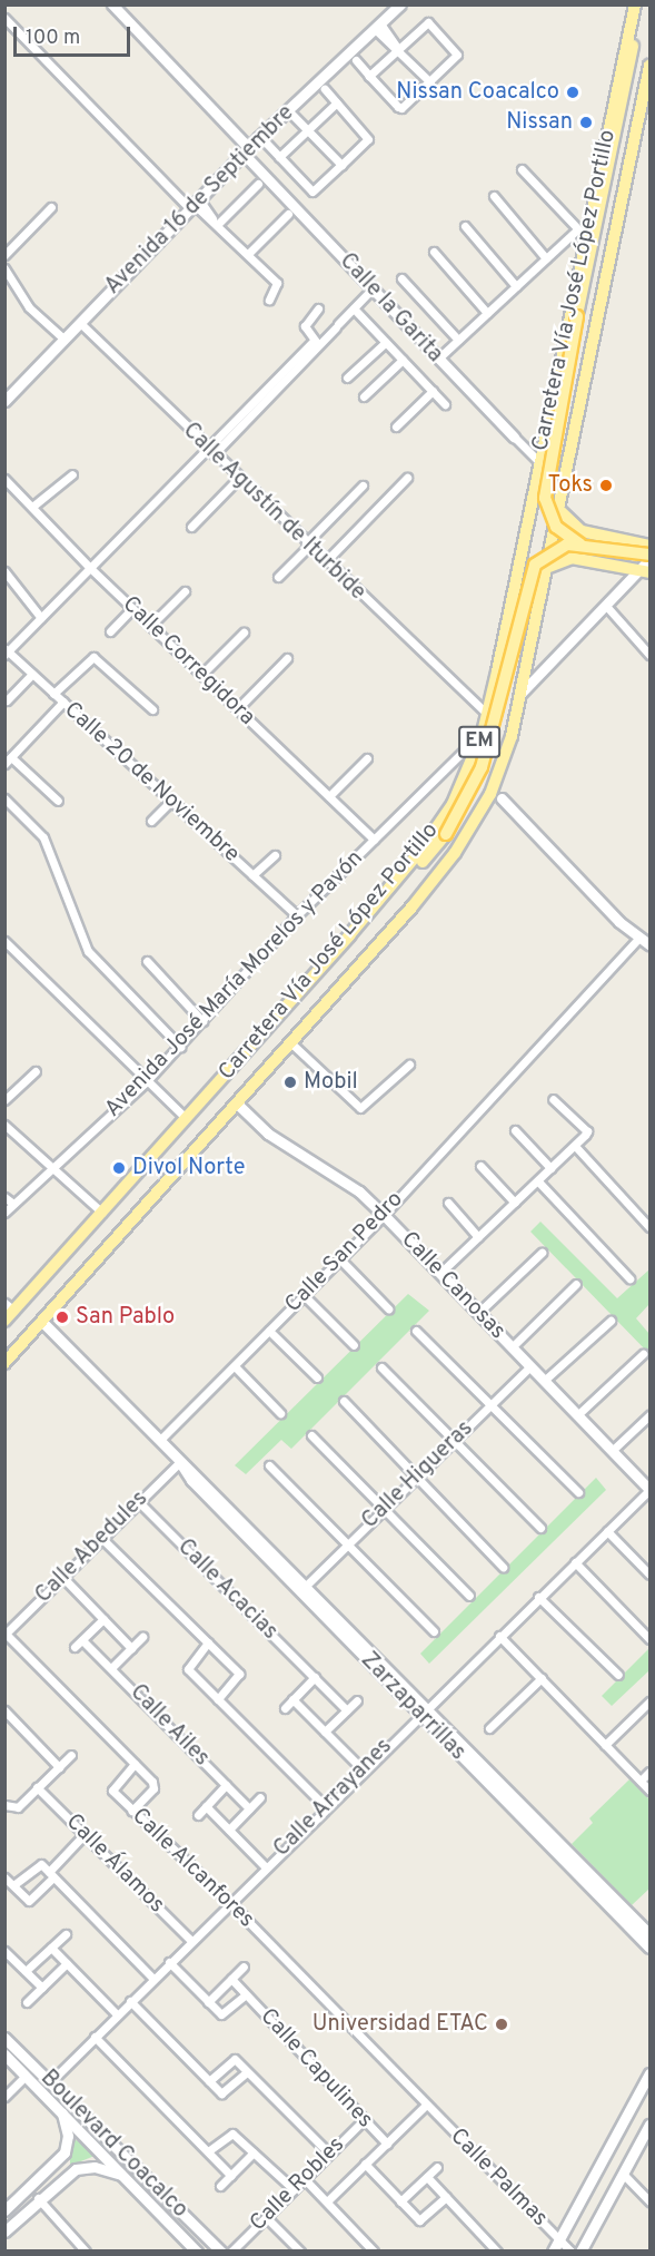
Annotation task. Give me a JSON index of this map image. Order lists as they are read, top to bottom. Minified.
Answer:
{"streets":{"main road":["Carretera Vía José López Portillo","EM"],"street":["Avenida 16 de Septiembre","Calle la Garita","Calle Agustín de Iturbide","Calle Corregidora","Calle 20 de Noviembre","Avenida José María Morelos y Pavón","Calle San Pedro","Calle Canosas","Calle Higueras","Calle Abedules","Calle Acacias","Zarzaparrillas","Calle Ailes","Calle Arrayanes","Calle Álamos","Calle Alcanfores","Calle Capulines","Boulevard Coacalco","Calle Palmas","Calle Robles"]},"crossings":[["Avenida 16 de Septiembre","Calle la Garita"],["Avenida 16 de Septiembre","Calle Agustín de Iturbide"],["Carretera Vía José López Portillo","Calle la Garita"],["Carretera Vía José López Portillo","Calle Agustín de Iturbide"],["Carretera Vía José López Portillo","Avenida José María Morelos y Pavón"],["Carretera Vía José López Portillo","Calle Canosas"],["Carretera Vía José López Portillo","Zarzaparrillas"],["Calle Corregidora","Avenida José María Morelos y Pavón"],["Calle 20 de Noviembre","Avenida José María Morelos y Pavón"],["Calle San Pedro","Calle Canosas"],["Calle San Pedro","Zarzaparrillas"],["Calle Canosas","Calle Higueras"],["Calle Canosas","Calle Arrayanes"],["Calle Higueras","Zarzaparrillas"],["Calle Abedules","Calle Acacias"],["Calle Abedules","Zarzaparrillas"],["Zarzaparrillas","Calle Arrayanes"],["Calle Arrayanes","Calle Álamos"],["Calle Arrayanes","Calle Alcanfores"],["Calle Arrayanes","Boulevard Coacalco"],["Calle Alcanfores","Calle Palmas"],["Calle Capulines","Calle Robles"]],"places":["Nissan Coacalco","Nissan","Toks","Mobil","Divol Norte","San Pablo","Universidad ETAC"],"scale_bar":"100 m"}
